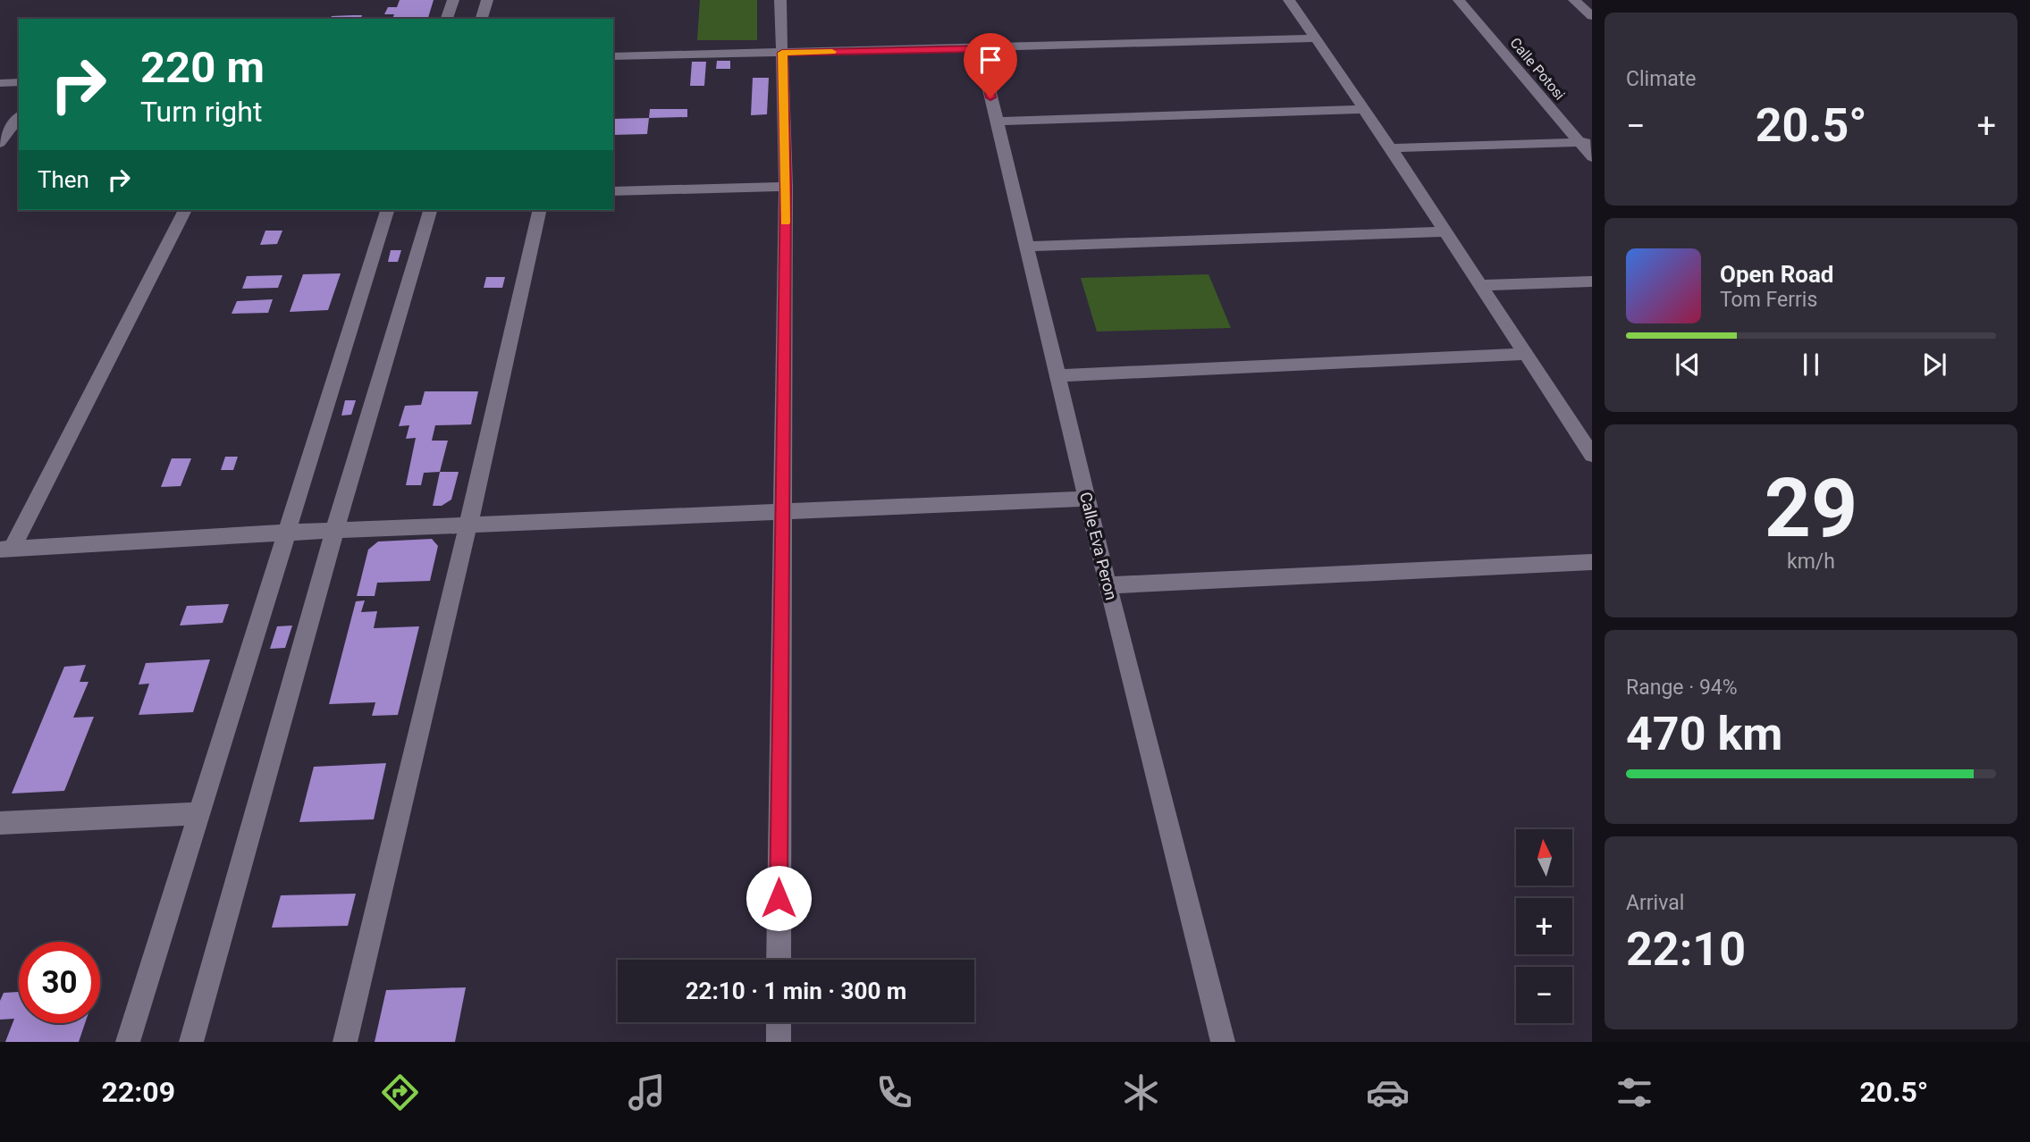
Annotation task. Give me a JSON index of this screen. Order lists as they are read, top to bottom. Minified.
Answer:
{"streets":{"street":["Calle Potosi","Calle Eva Peron"]},"north":"top","page":{"tile":["Climate",["29","km/h"],["Range · 94%","470 km"],["Arrival","22:10"]],"turn":["220 m","Turn right"],"heat":["−","20.5°","+"],"then":"Then","song":["Open Road","Tom Ferris"],"map_buttons":["+","−"],"limit":"30","trip":"22:10 · 1 min · 300 m","tabs":["22:09","20.5°"]}}
